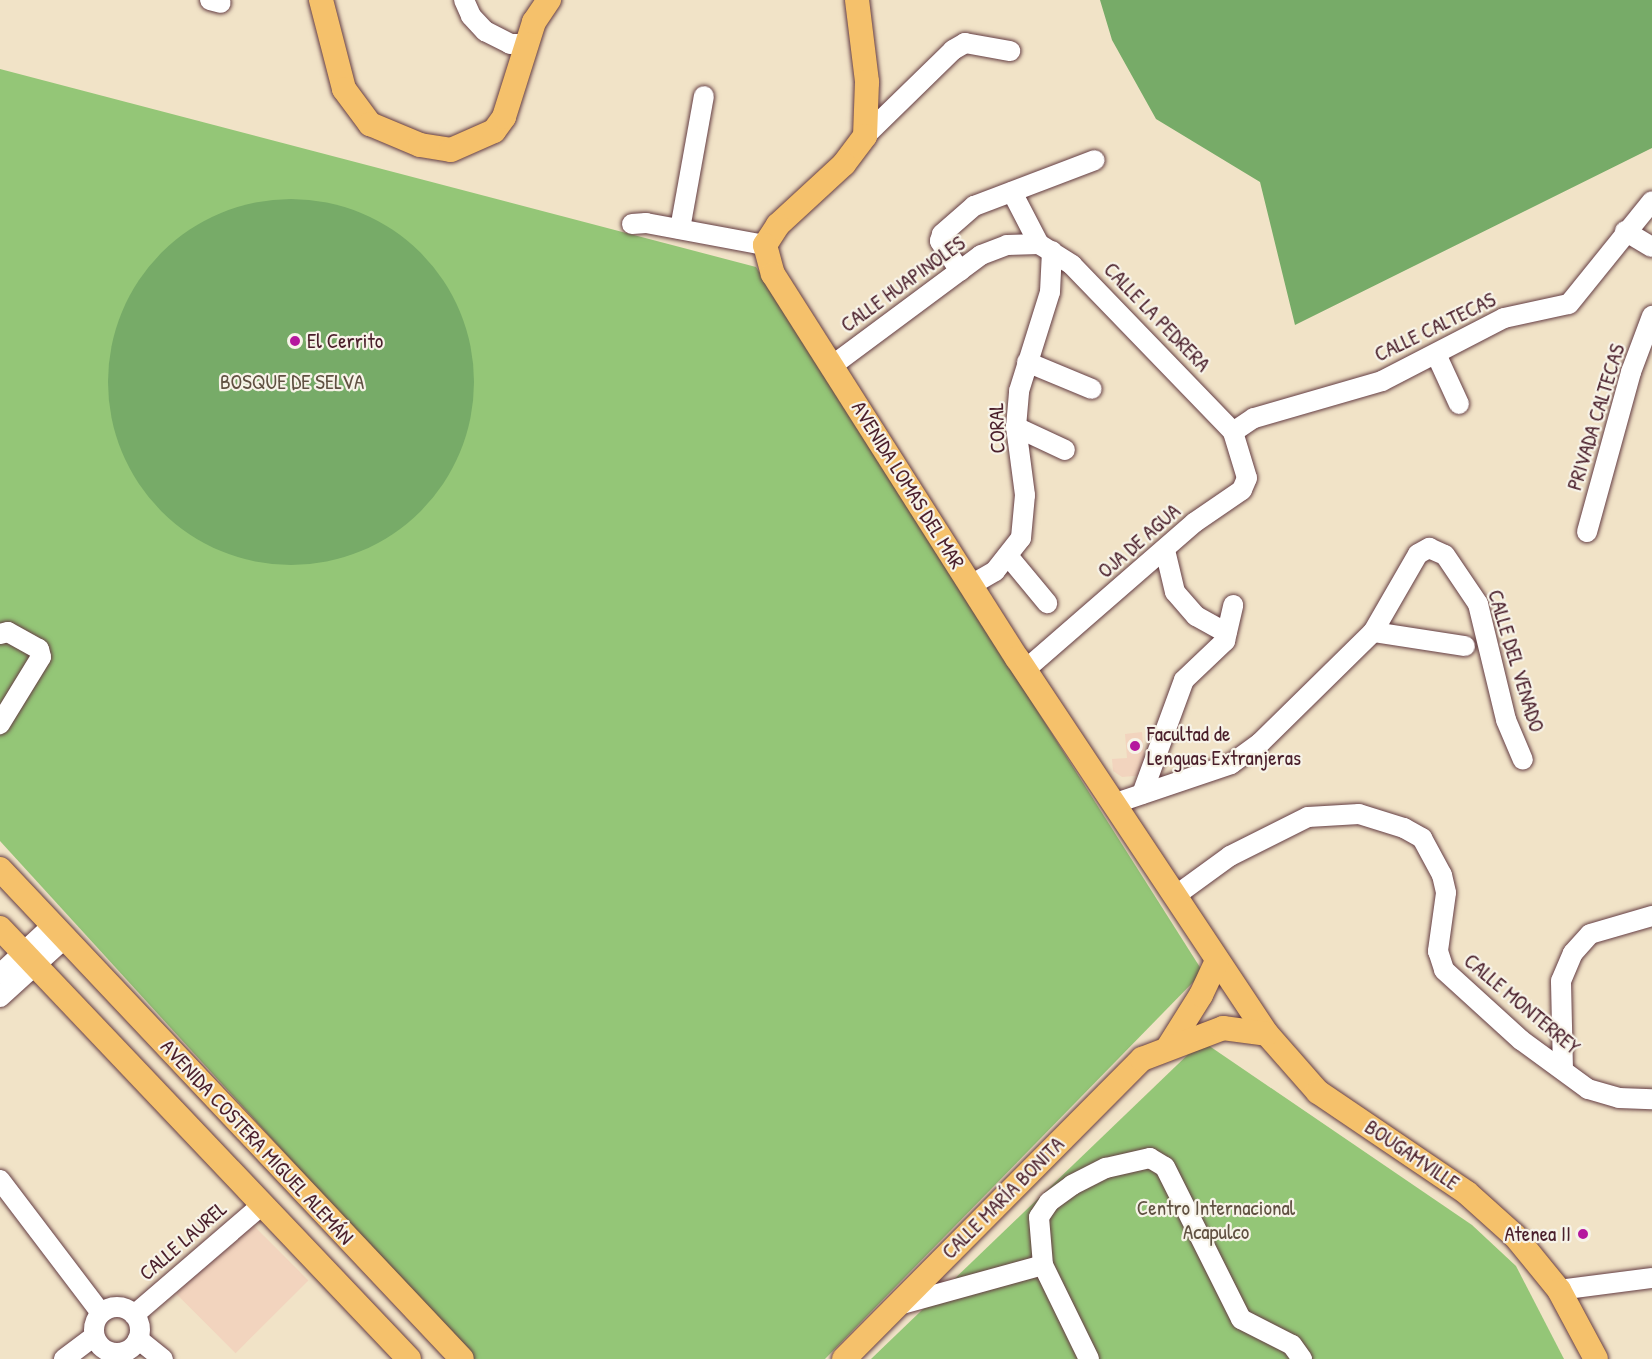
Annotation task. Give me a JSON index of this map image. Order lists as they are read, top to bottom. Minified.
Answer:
{"streets":{"main road":["AVENIDA LOMAS DEL MAR","AVENIDA COSTERA MIGUEL ALEMÁN","BOUGAMVILLE","CALLE MARÍA BONITA"],"street":["CALLE HUAPINOLES","CALLE LA PEDRERA","CALLE CALTECAS","PRIVADA CALTECAS","CORAL","OJA DE AGUA","CALLE DEL VENADO","CALLE MONTERREY","CALLE LAUREL"]},"crossings":[["CALLE HUAPINOLES","CALLE LA PEDRERA"],["CALLE HUAPINOLES","CORAL"],["CALLE HUAPINOLES","AVENIDA LOMAS DEL MAR"],["CALLE LA PEDRERA","CALLE CALTECAS"],["CALLE LA PEDRERA","CORAL"],["CALLE LA PEDRERA","OJA DE AGUA"],["CALLE CALTECAS","OJA DE AGUA"],["CORAL","AVENIDA LOMAS DEL MAR"],["AVENIDA LOMAS DEL MAR","OJA DE AGUA"],["AVENIDA LOMAS DEL MAR","CALLE DEL VENADO"],["AVENIDA LOMAS DEL MAR","CALLE MONTERREY"],["AVENIDA LOMAS DEL MAR","BOUGAMVILLE"],["AVENIDA COSTERA MIGUEL ALEMÁN","CALLE LAUREL"],["BOUGAMVILLE","CALLE MARÍA BONITA"]],"parks":["BOSQUE DE SELVA","Centro Internacional Acapulco"],"places":["El Cerrito","Facultad de Lenguas Extranjeras","Atenea II"]}
